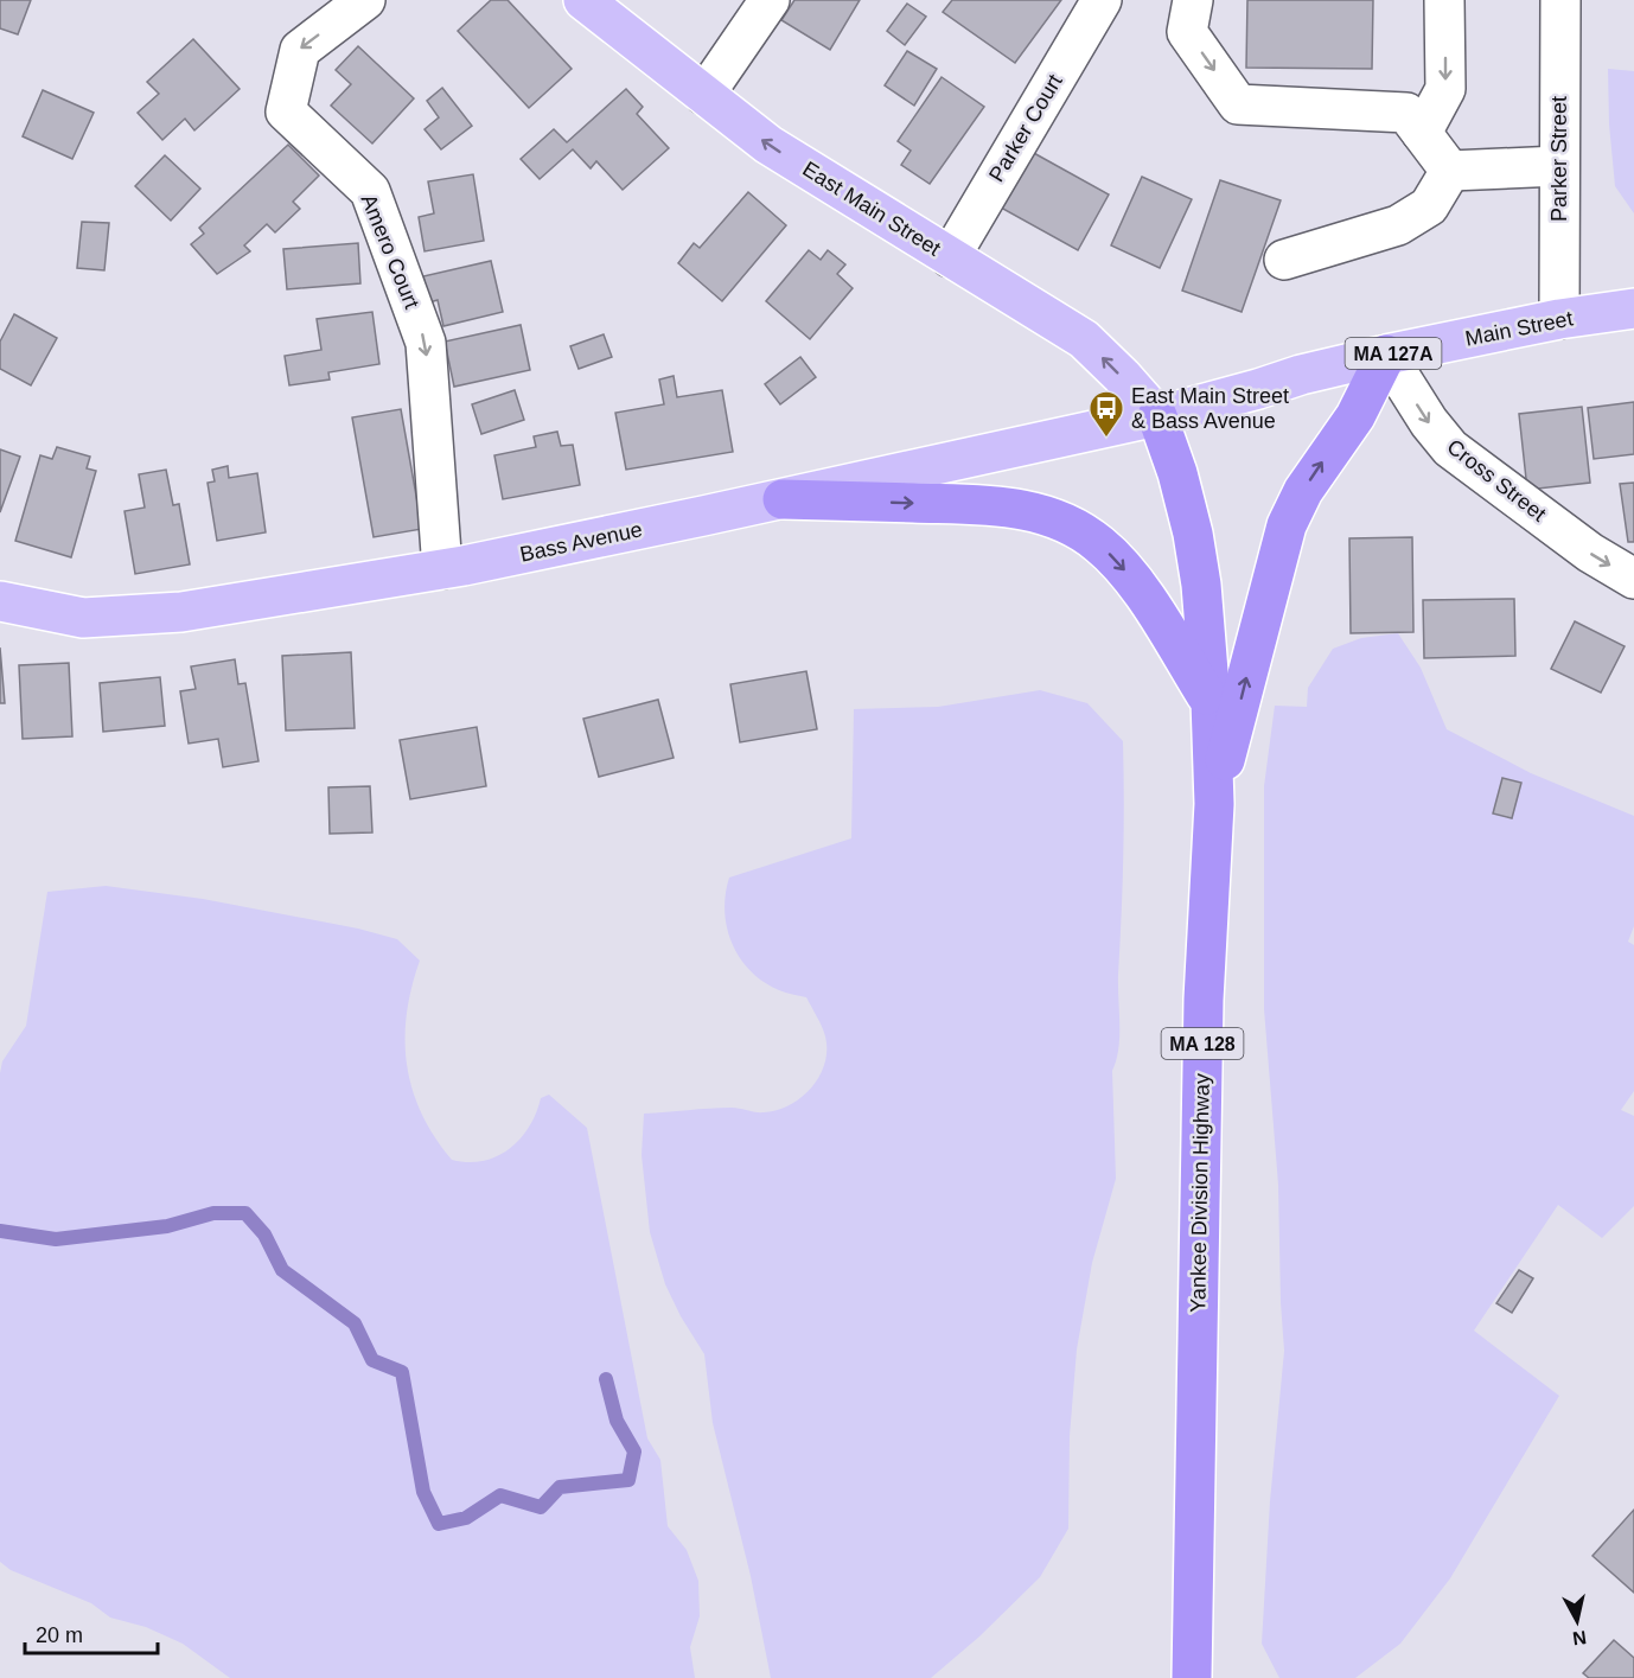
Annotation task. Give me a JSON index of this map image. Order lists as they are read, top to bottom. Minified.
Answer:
{"streets":{"highway":["MA 128","Yankee Division Highway"],"main road":["East Main Street","Main Street","MA 127A","Bass Avenue"],"street":["Parker Court","Parker Street","Amero Court","Cross Street"]},"crossings":[["Parker Court","East Main Street"],["Parker Street","Main Street"],["East Main Street","Main Street"],["East Main Street","Bass Avenue"],["East Main Street","Yankee Division Highway"],["Amero Court","Bass Avenue"],["Main Street","Cross Street"],["Main Street","Bass Avenue"],["Main Street","Yankee Division Highway"],["Bass Avenue","Yankee Division Highway"]],"one_way":["East Main Street","Amero Court","Cross Street"],"places":{"bus stop":["East Main Street & Bass Avenue"]},"scale_bar":"20 m","north":"bottom"}
